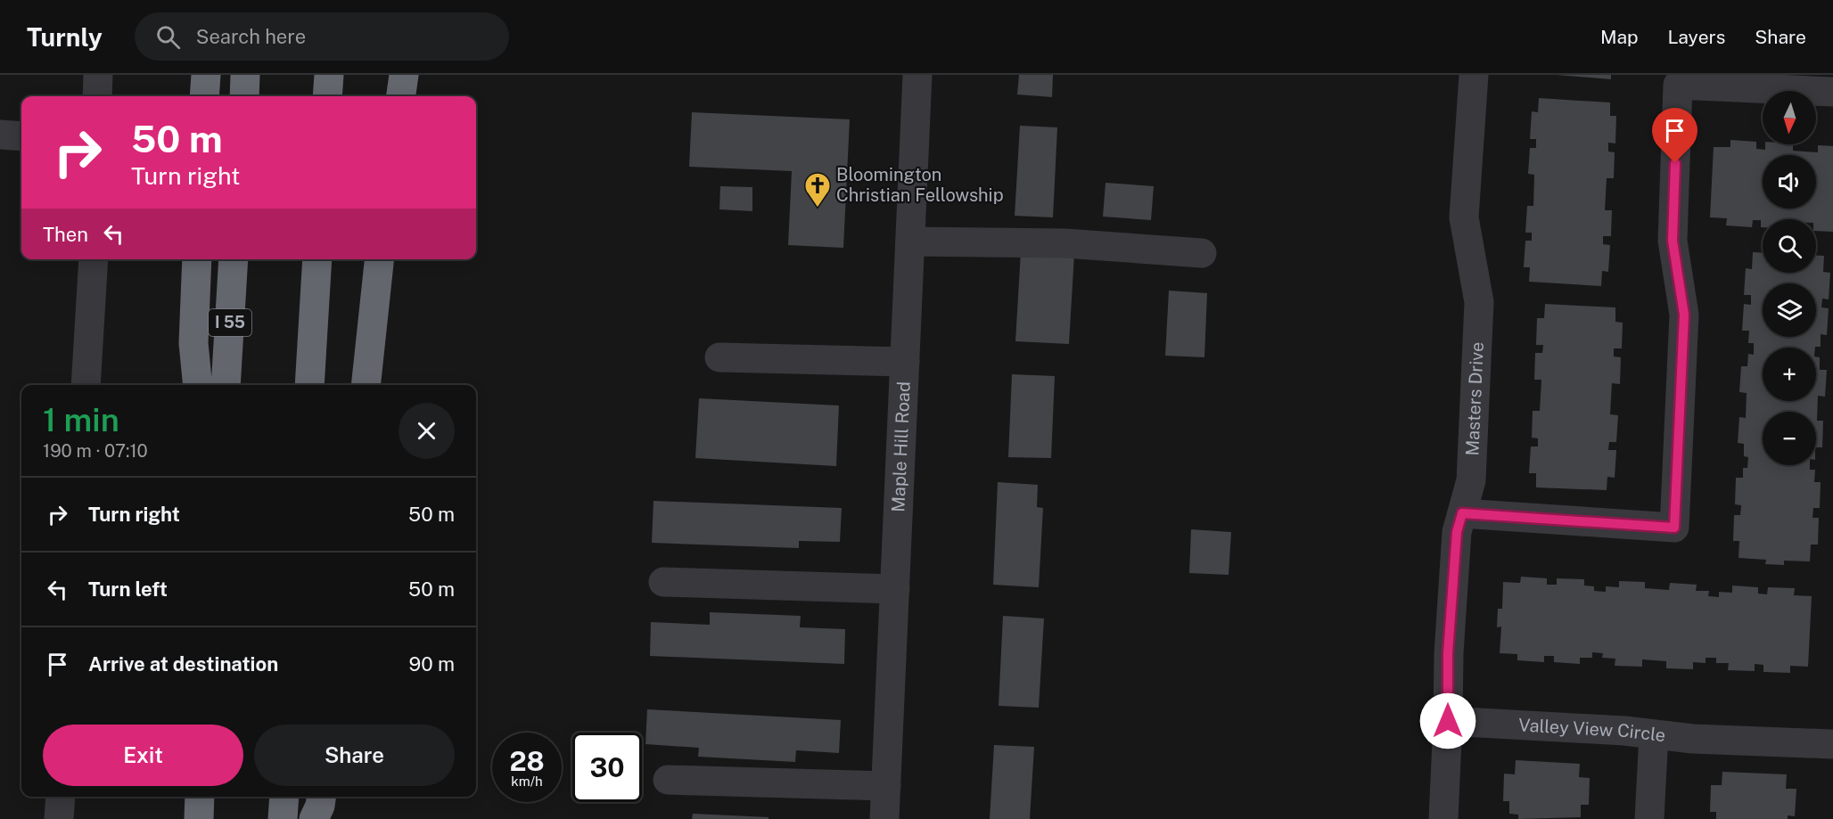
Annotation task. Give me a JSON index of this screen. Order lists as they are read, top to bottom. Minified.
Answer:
{"streets":{"highway":["I 55"],"street":["Masters Drive","Maple Hill Road","Valley View Circle"]},"crossings":[["Masters Drive","Valley View Circle"]],"places":{"church":["Bloomington Christian Fellowship"]},"north":"bottom","page":{"header":"Turnly","search":"Search here","nav":["Map","Layers","Share"],"map_buttons":["+","−"],"turn":["50 m","Turn right"],"then":"Then","heading":["1 min","190 m · 07:10"],"list":[{"name":"Turn right","value":"50 m"},{"name":"Turn left","value":"50 m"},{"name":"Arrive at destination","value":"90 m"}],"buttons":["Exit","Share"],"speed":"28 km/h","limit":"30"}}
